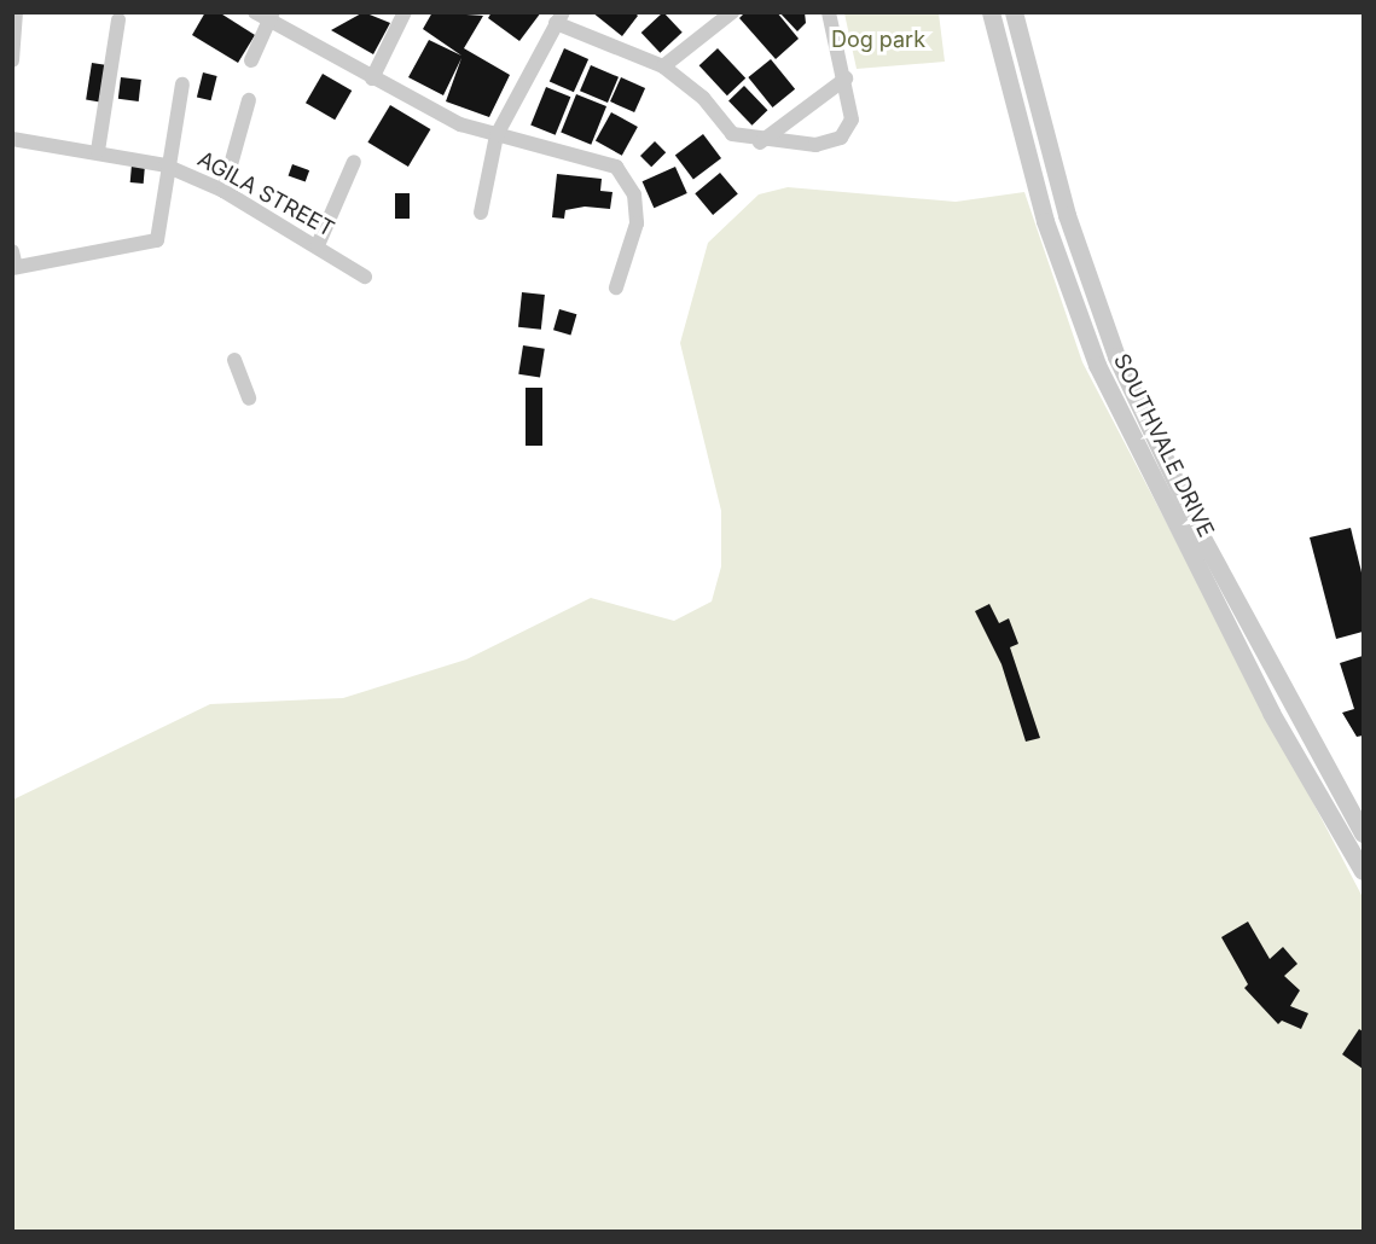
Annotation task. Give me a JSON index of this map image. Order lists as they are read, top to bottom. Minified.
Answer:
{"streets":{"street":["AGILA STREET","SOUTHVALE DRIVE"]},"parks":["Dog park"]}
